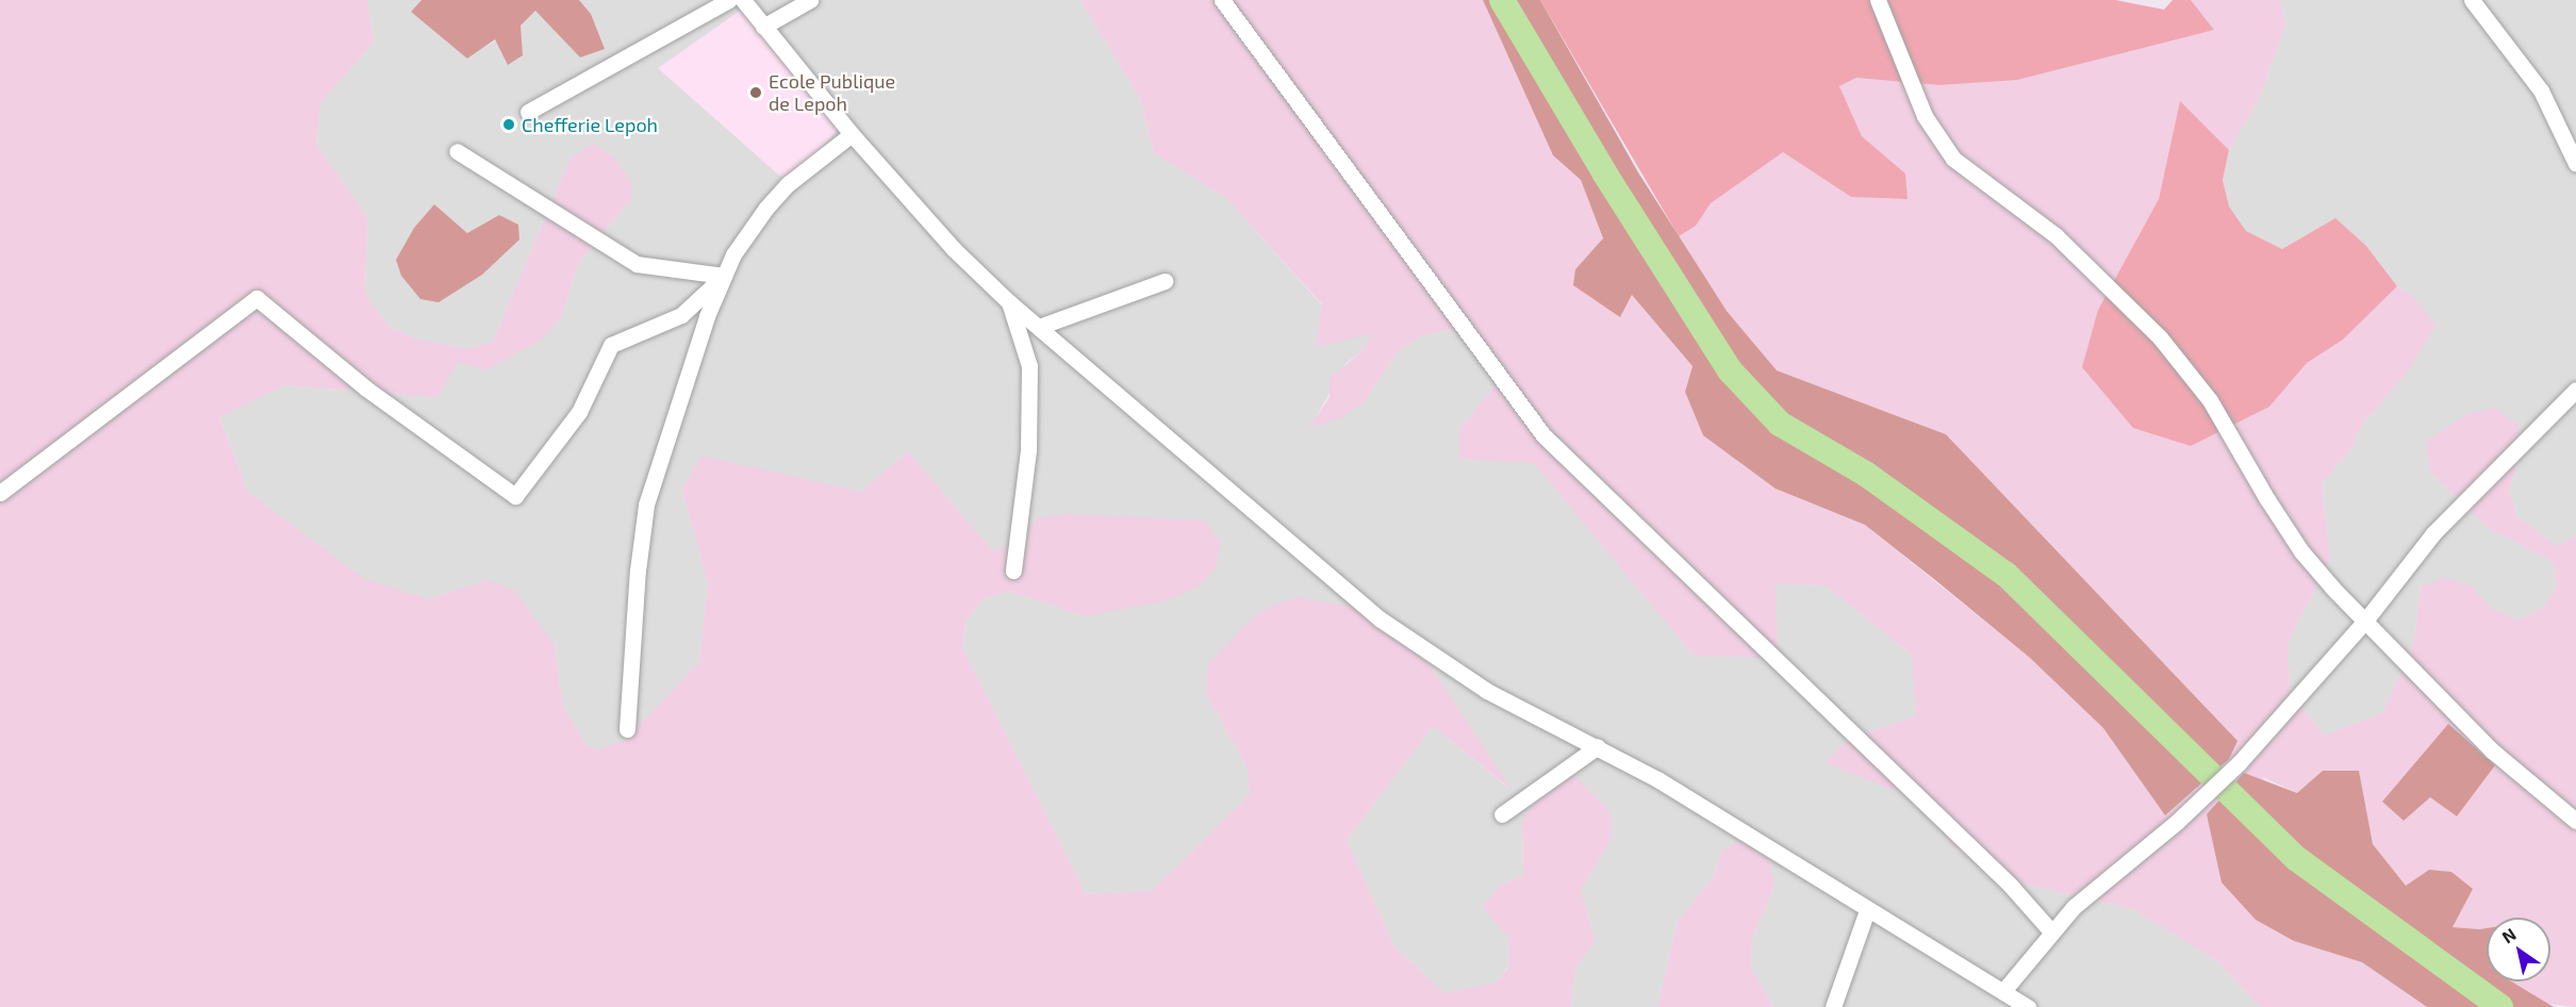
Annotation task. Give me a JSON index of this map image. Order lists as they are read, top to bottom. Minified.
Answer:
{"places":["Ecole Publique de Lepoh","Chefferie Lepoh"],"north":"top left"}
